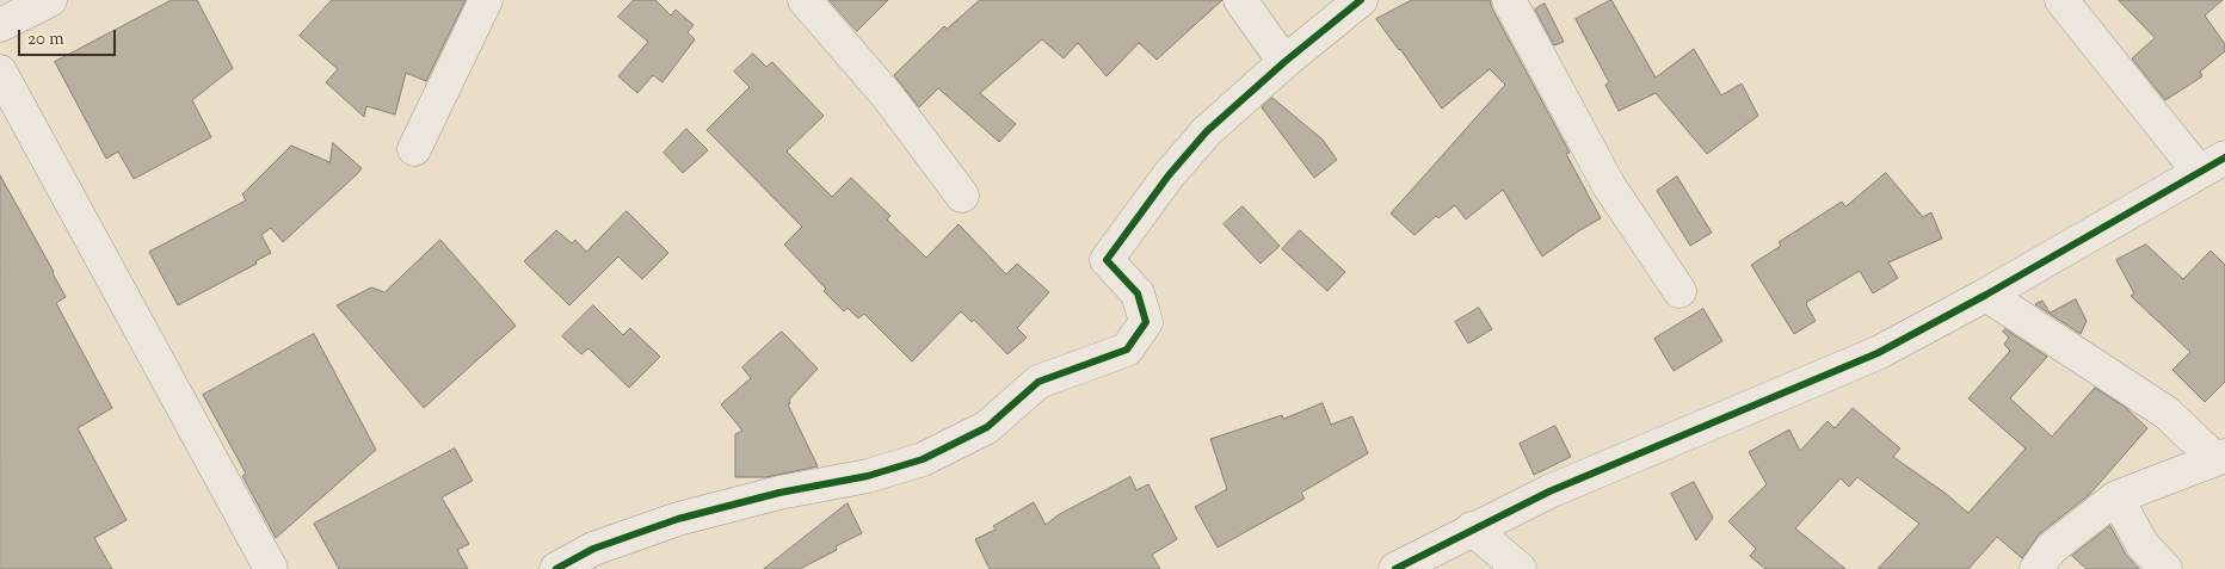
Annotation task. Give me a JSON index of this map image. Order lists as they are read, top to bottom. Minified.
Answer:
{"scale_bar":"20 m"}
